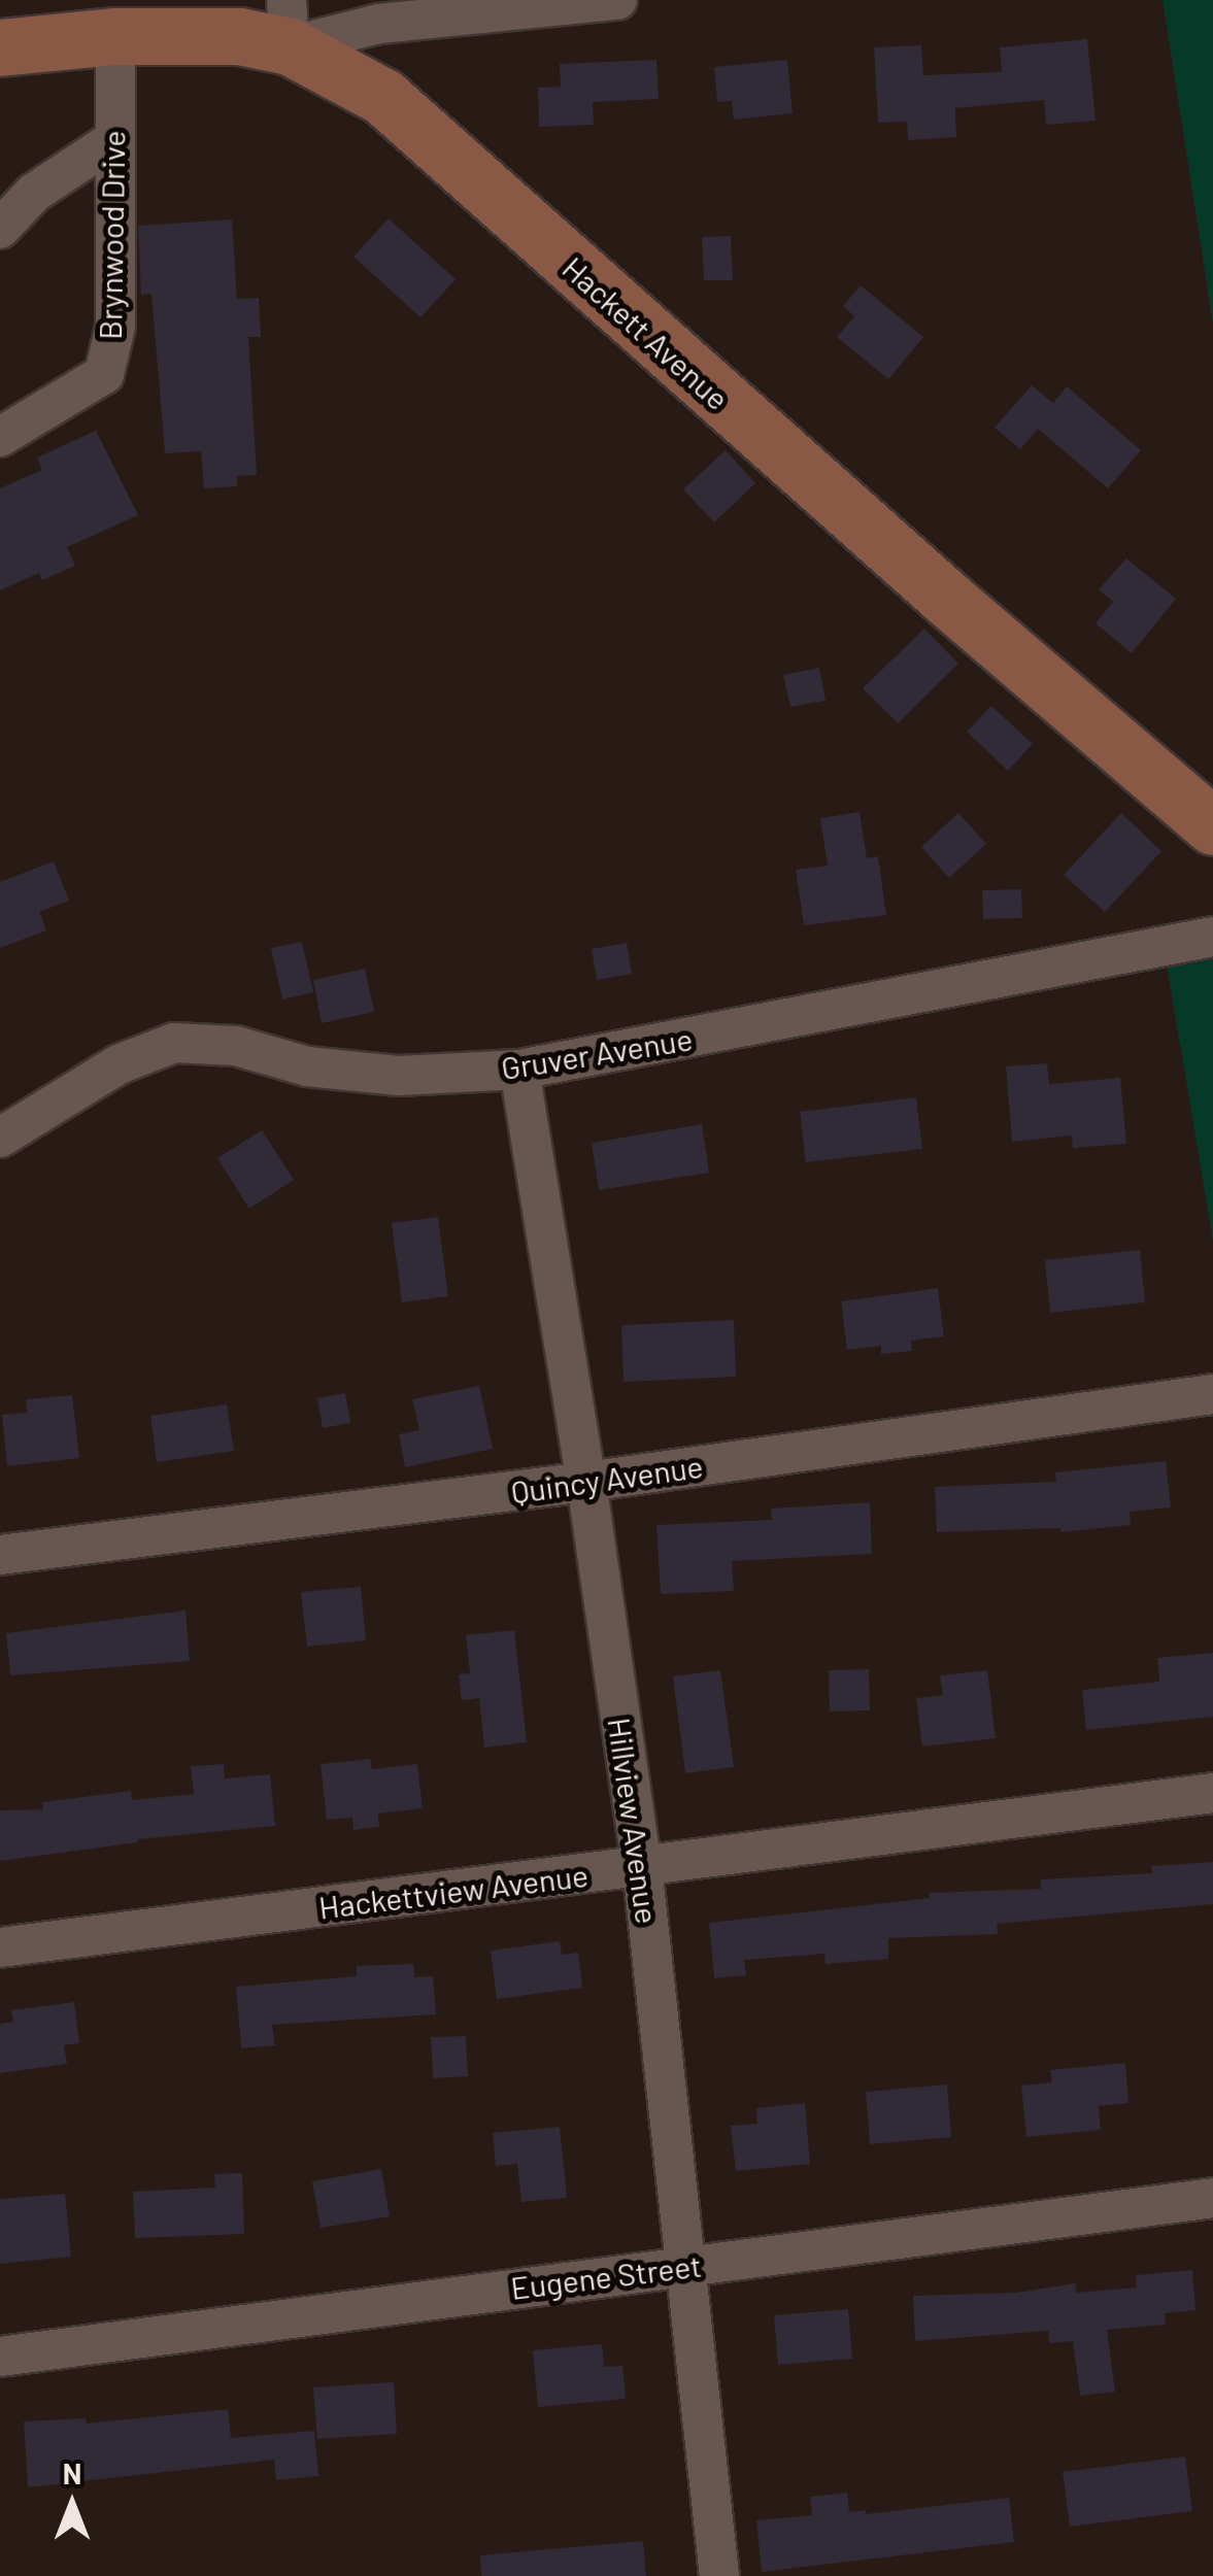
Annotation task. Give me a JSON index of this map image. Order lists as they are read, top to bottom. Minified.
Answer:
{"streets":{"main road":["Hackett Avenue"],"street":["Brynwood Drive","Gruver Avenue","Quincy Avenue","Hillview Avenue","Hackettview Avenue","Eugene Street"]},"crossings":[["Brynwood Drive","Hackett Avenue"],["Gruver Avenue","Hillview Avenue"],["Quincy Avenue","Hillview Avenue"],["Hillview Avenue","Hackettview Avenue"],["Hillview Avenue","Eugene Street"]],"north":"top"}
